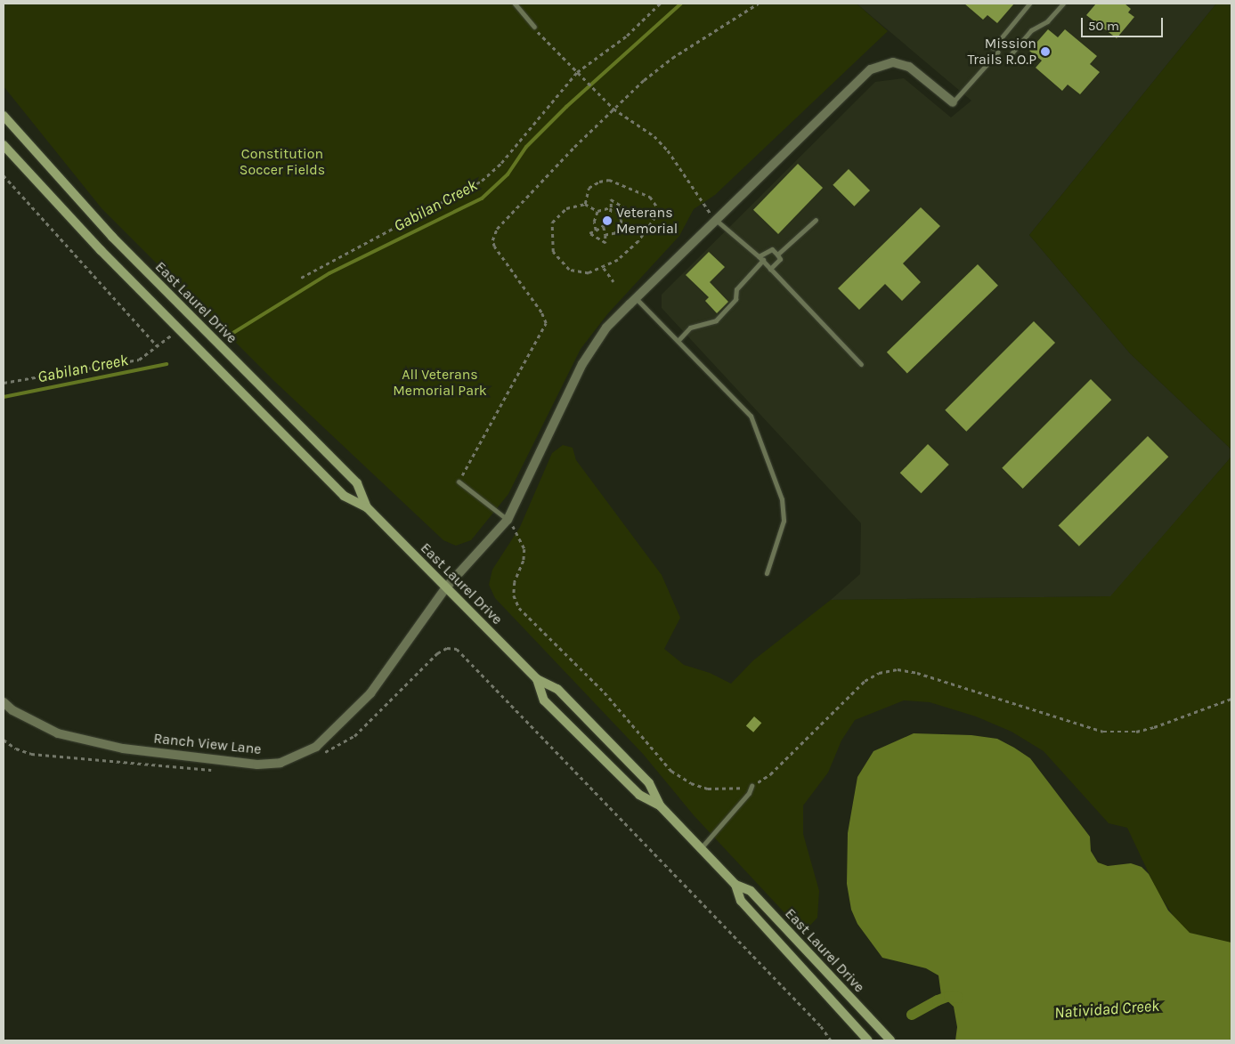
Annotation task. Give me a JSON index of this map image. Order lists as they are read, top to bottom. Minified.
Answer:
{"streets":{"main road":["East Laurel Drive"],"street":["Ranch View Lane"]},"crossings":[["East Laurel Drive","Ranch View Lane"]],"water":["Gabilan Creek","Natividad Creek"],"parks":["Constitution Soccer Fields","All Veterans Memorial Park"],"places":["Mission Trails R.O.P","Veterans Memorial"],"scale_bar":"50 m"}
